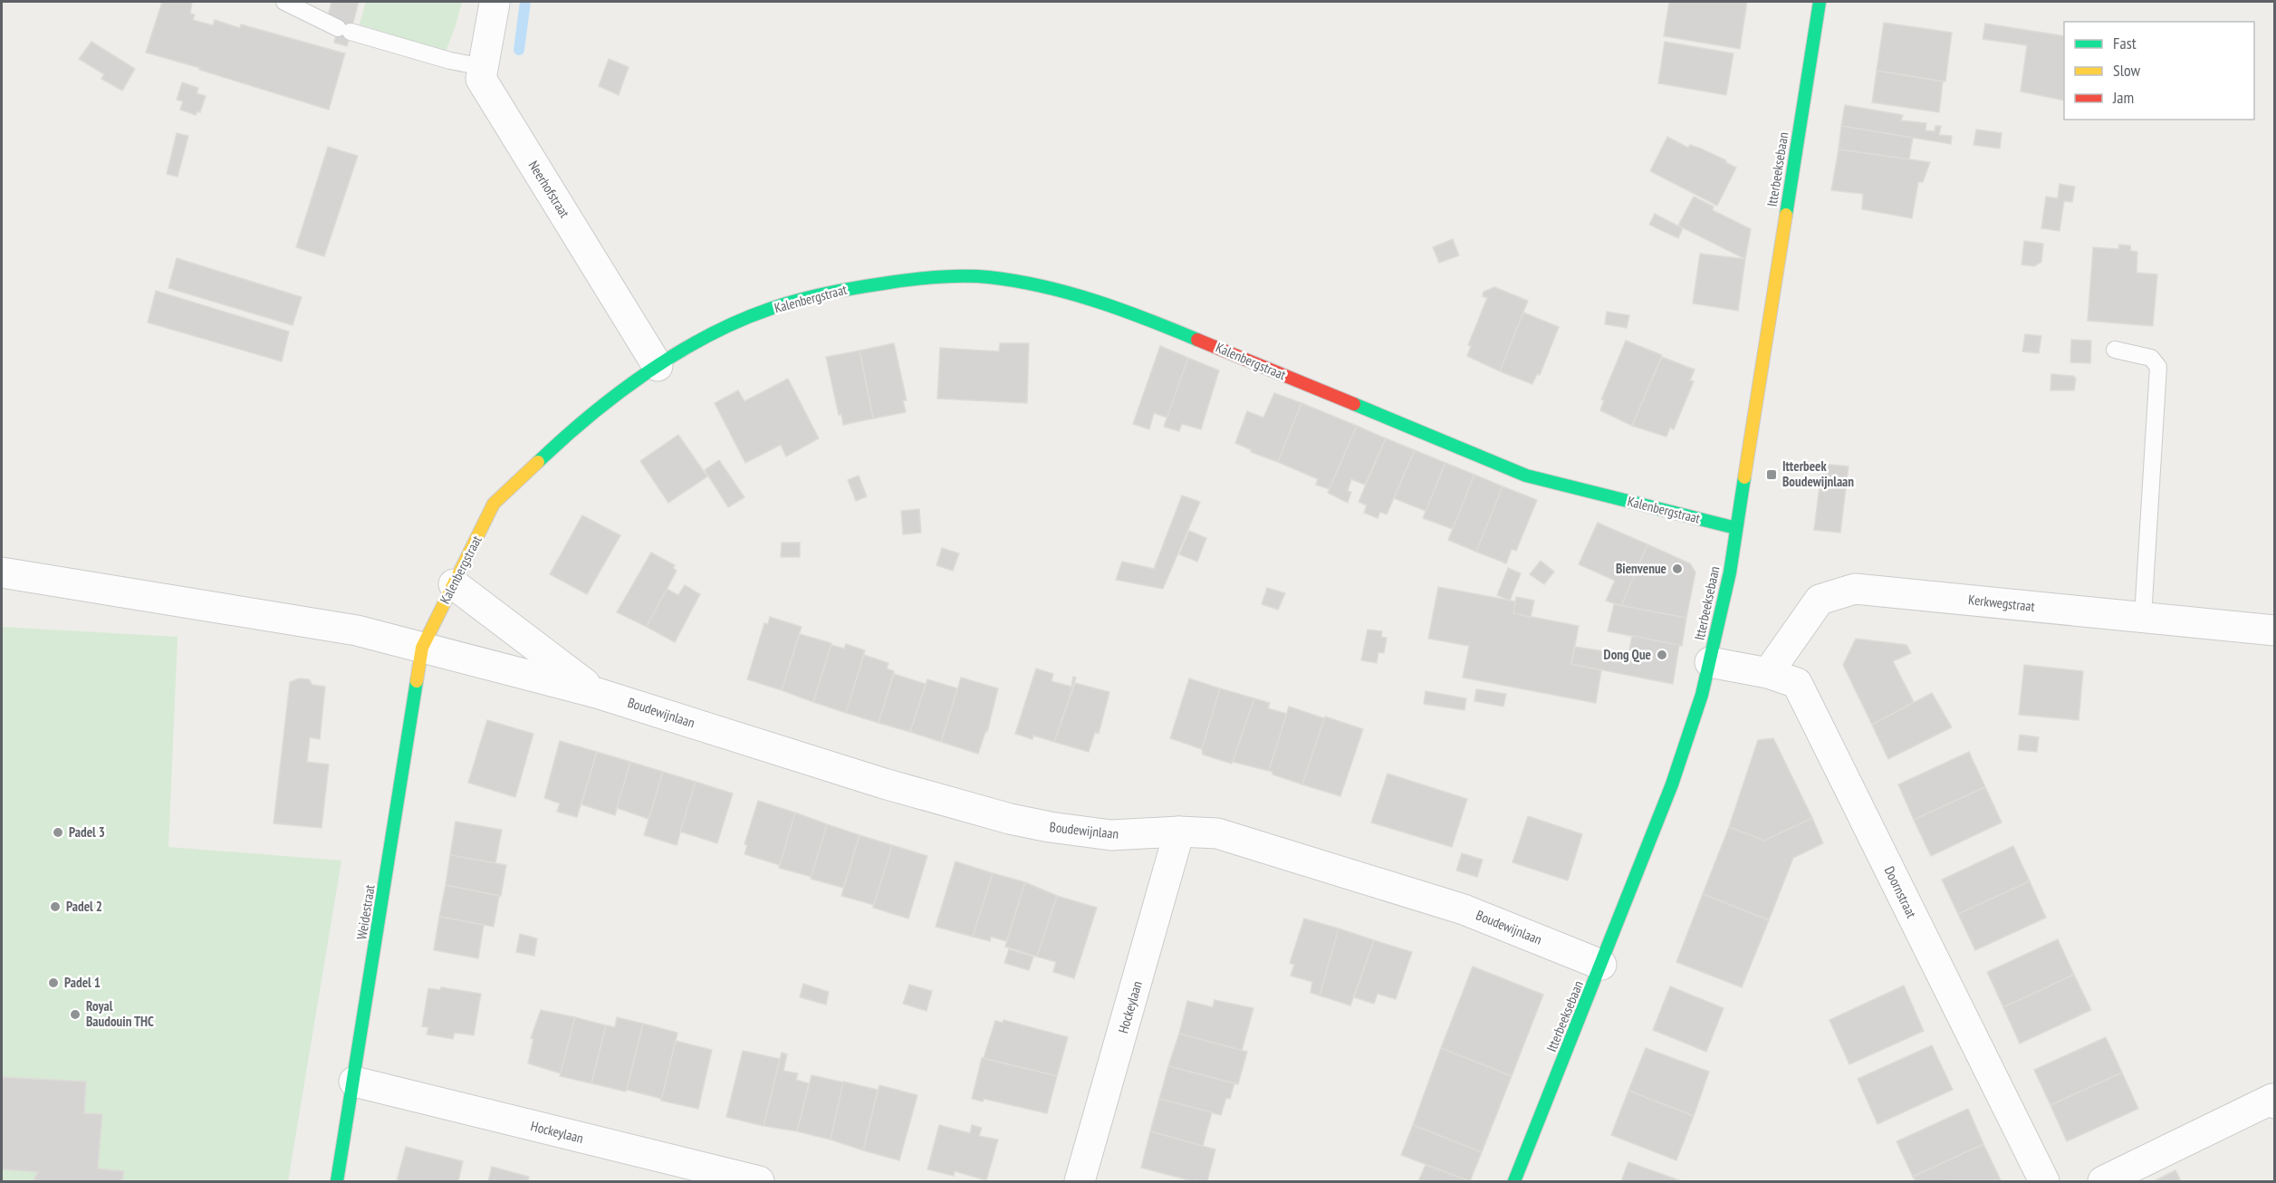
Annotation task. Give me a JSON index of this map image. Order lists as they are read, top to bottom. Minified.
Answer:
{"streets":{"street":["Itterbeeksebaan","Neerhofstraat","Kalenbergstraat","Kerkwegstraat","Boudewijnlaan","Doornstraat","Weidestraat","Hockeylaan"]},"crossings":[["Itterbeeksebaan","Kalenbergstraat"],["Itterbeeksebaan","Boudewijnlaan"],["Itterbeeksebaan","Doornstraat"],["Neerhofstraat","Kalenbergstraat"],["Kalenbergstraat","Boudewijnlaan"],["Kalenbergstraat","Weidestraat"],["Kerkwegstraat","Doornstraat"],["Boudewijnlaan","Weidestraat"],["Boudewijnlaan","Hockeylaan"],["Weidestraat","Hockeylaan"]],"places":{"transit":["Itterbeek Boudewijnlaan"],"other":["Bienvenue","Dong Que","Padel 3","Padel 2","Padel 1","Royal Baudouin THC"]},"legend":["Fast","Slow","Jam"]}
